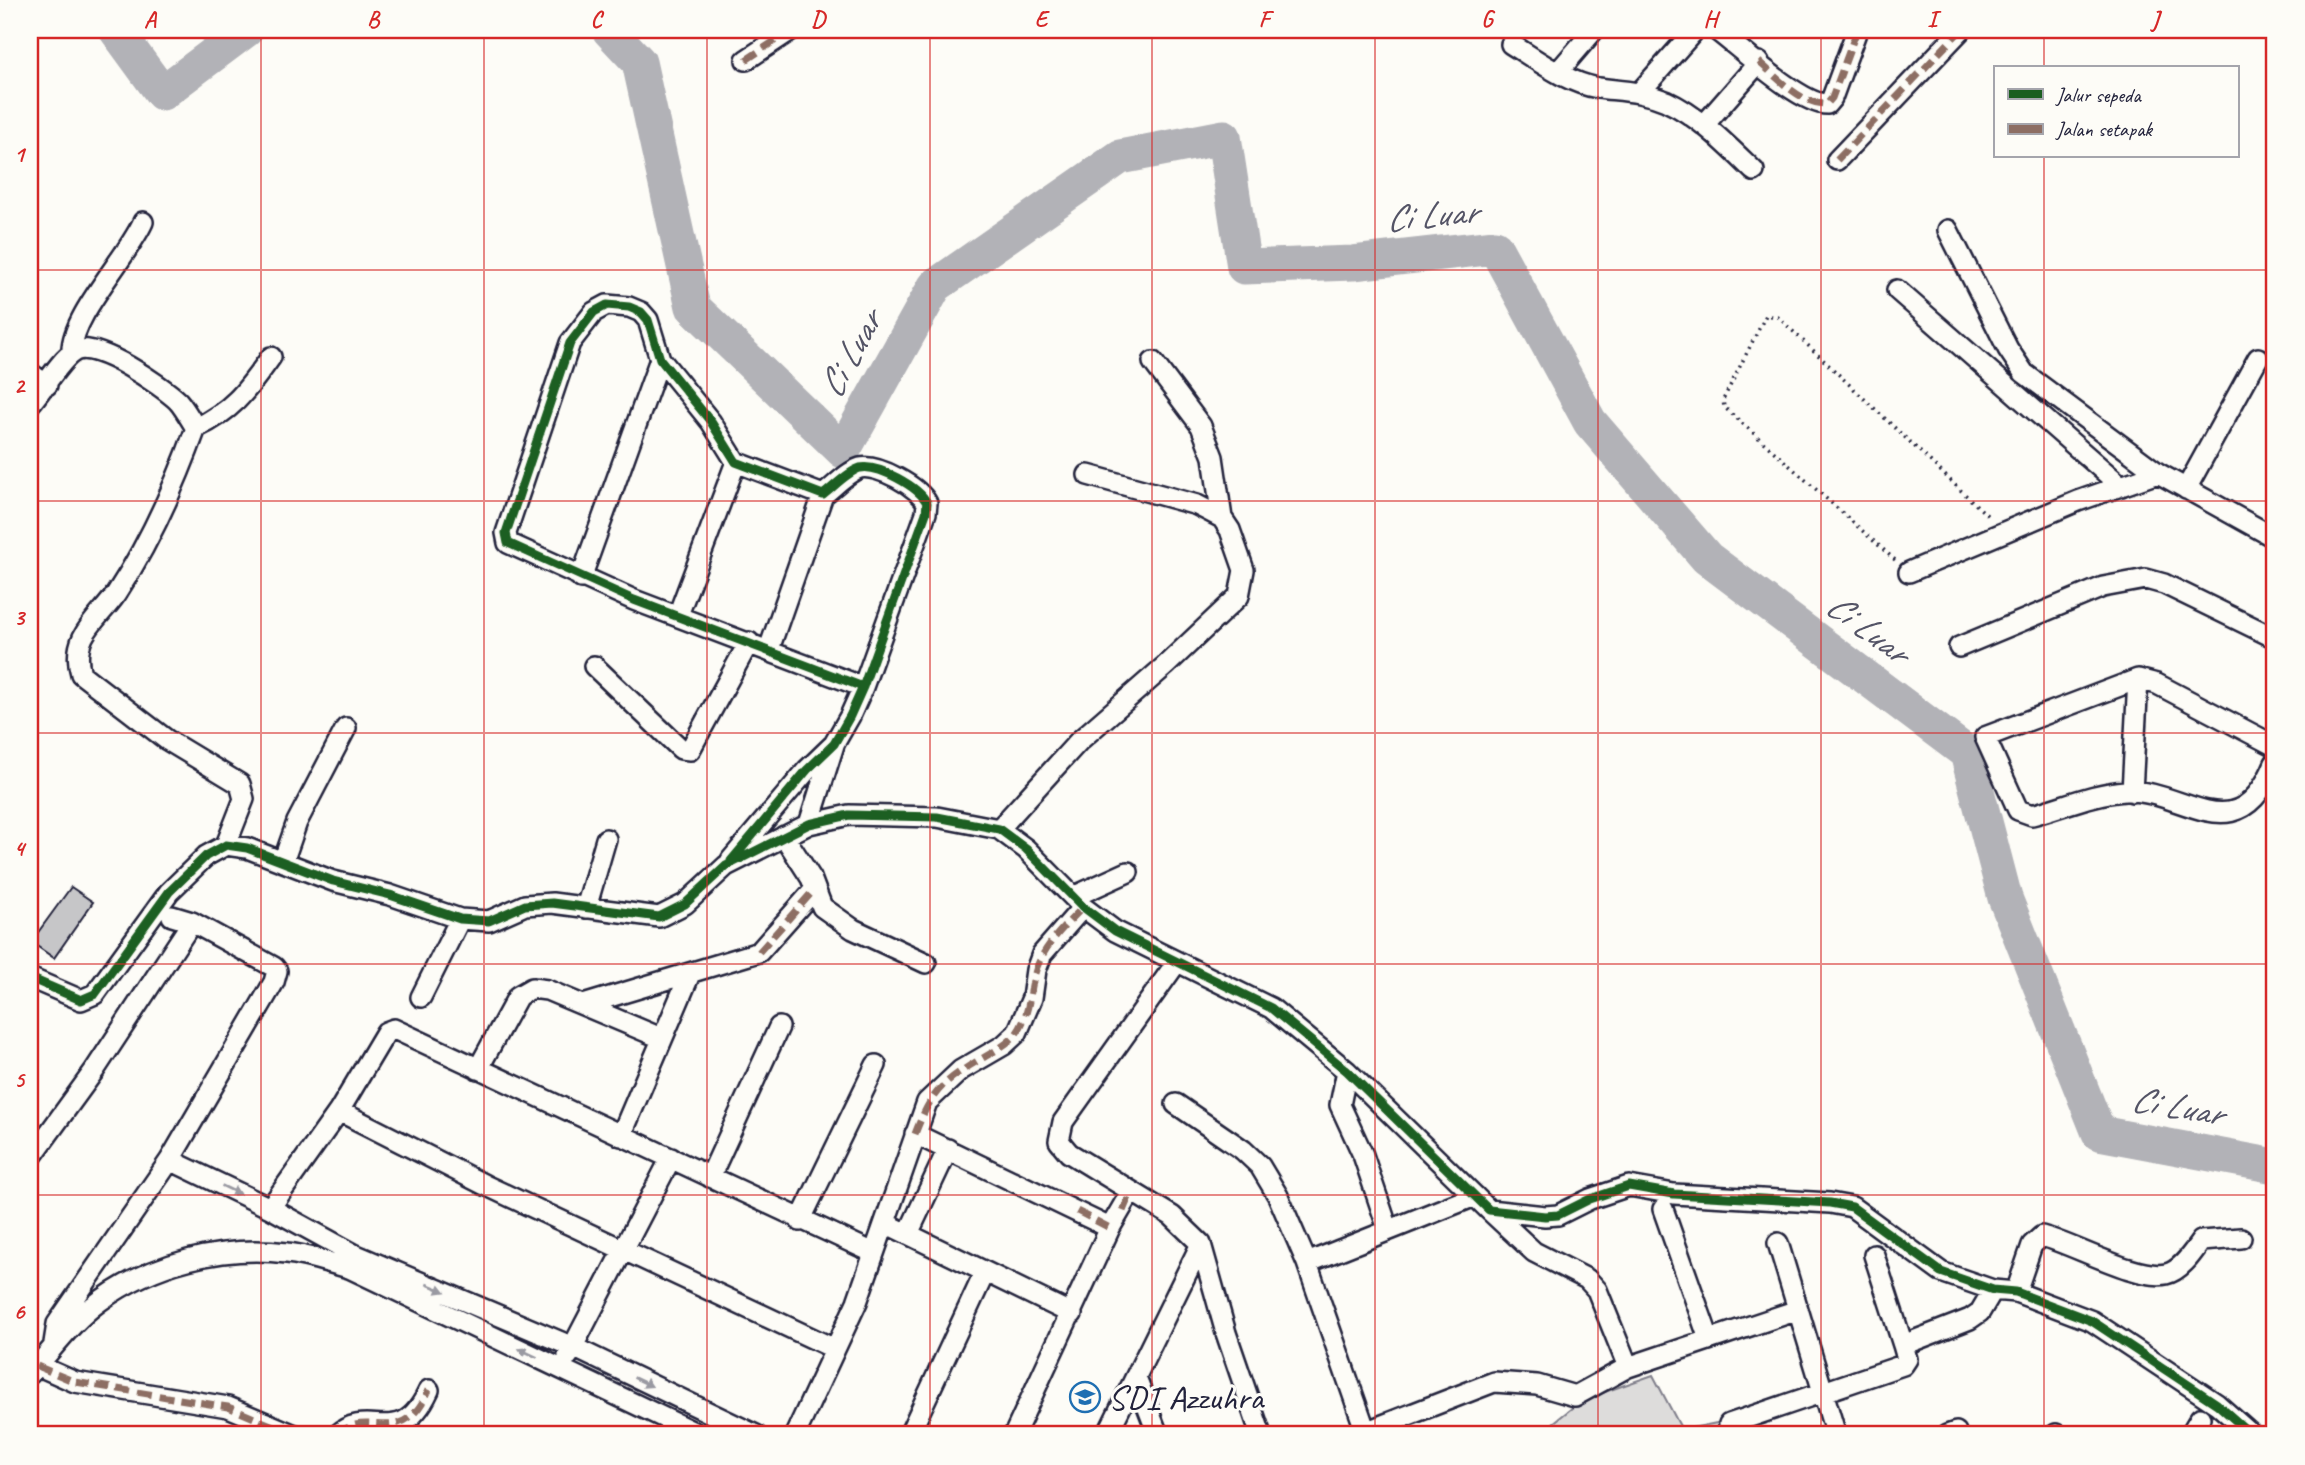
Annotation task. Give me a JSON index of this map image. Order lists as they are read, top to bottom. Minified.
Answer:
{"water":["Ci Luar"],"places":{"school or university":["SDI Azzuhra"]},"legend":["Jalur sepeda","Jalan setapak"],"grid":{"columns":["A","B","C","D","E","F","G","H","I","J"],"rows":["1","2","3","4","5","6"]}}
